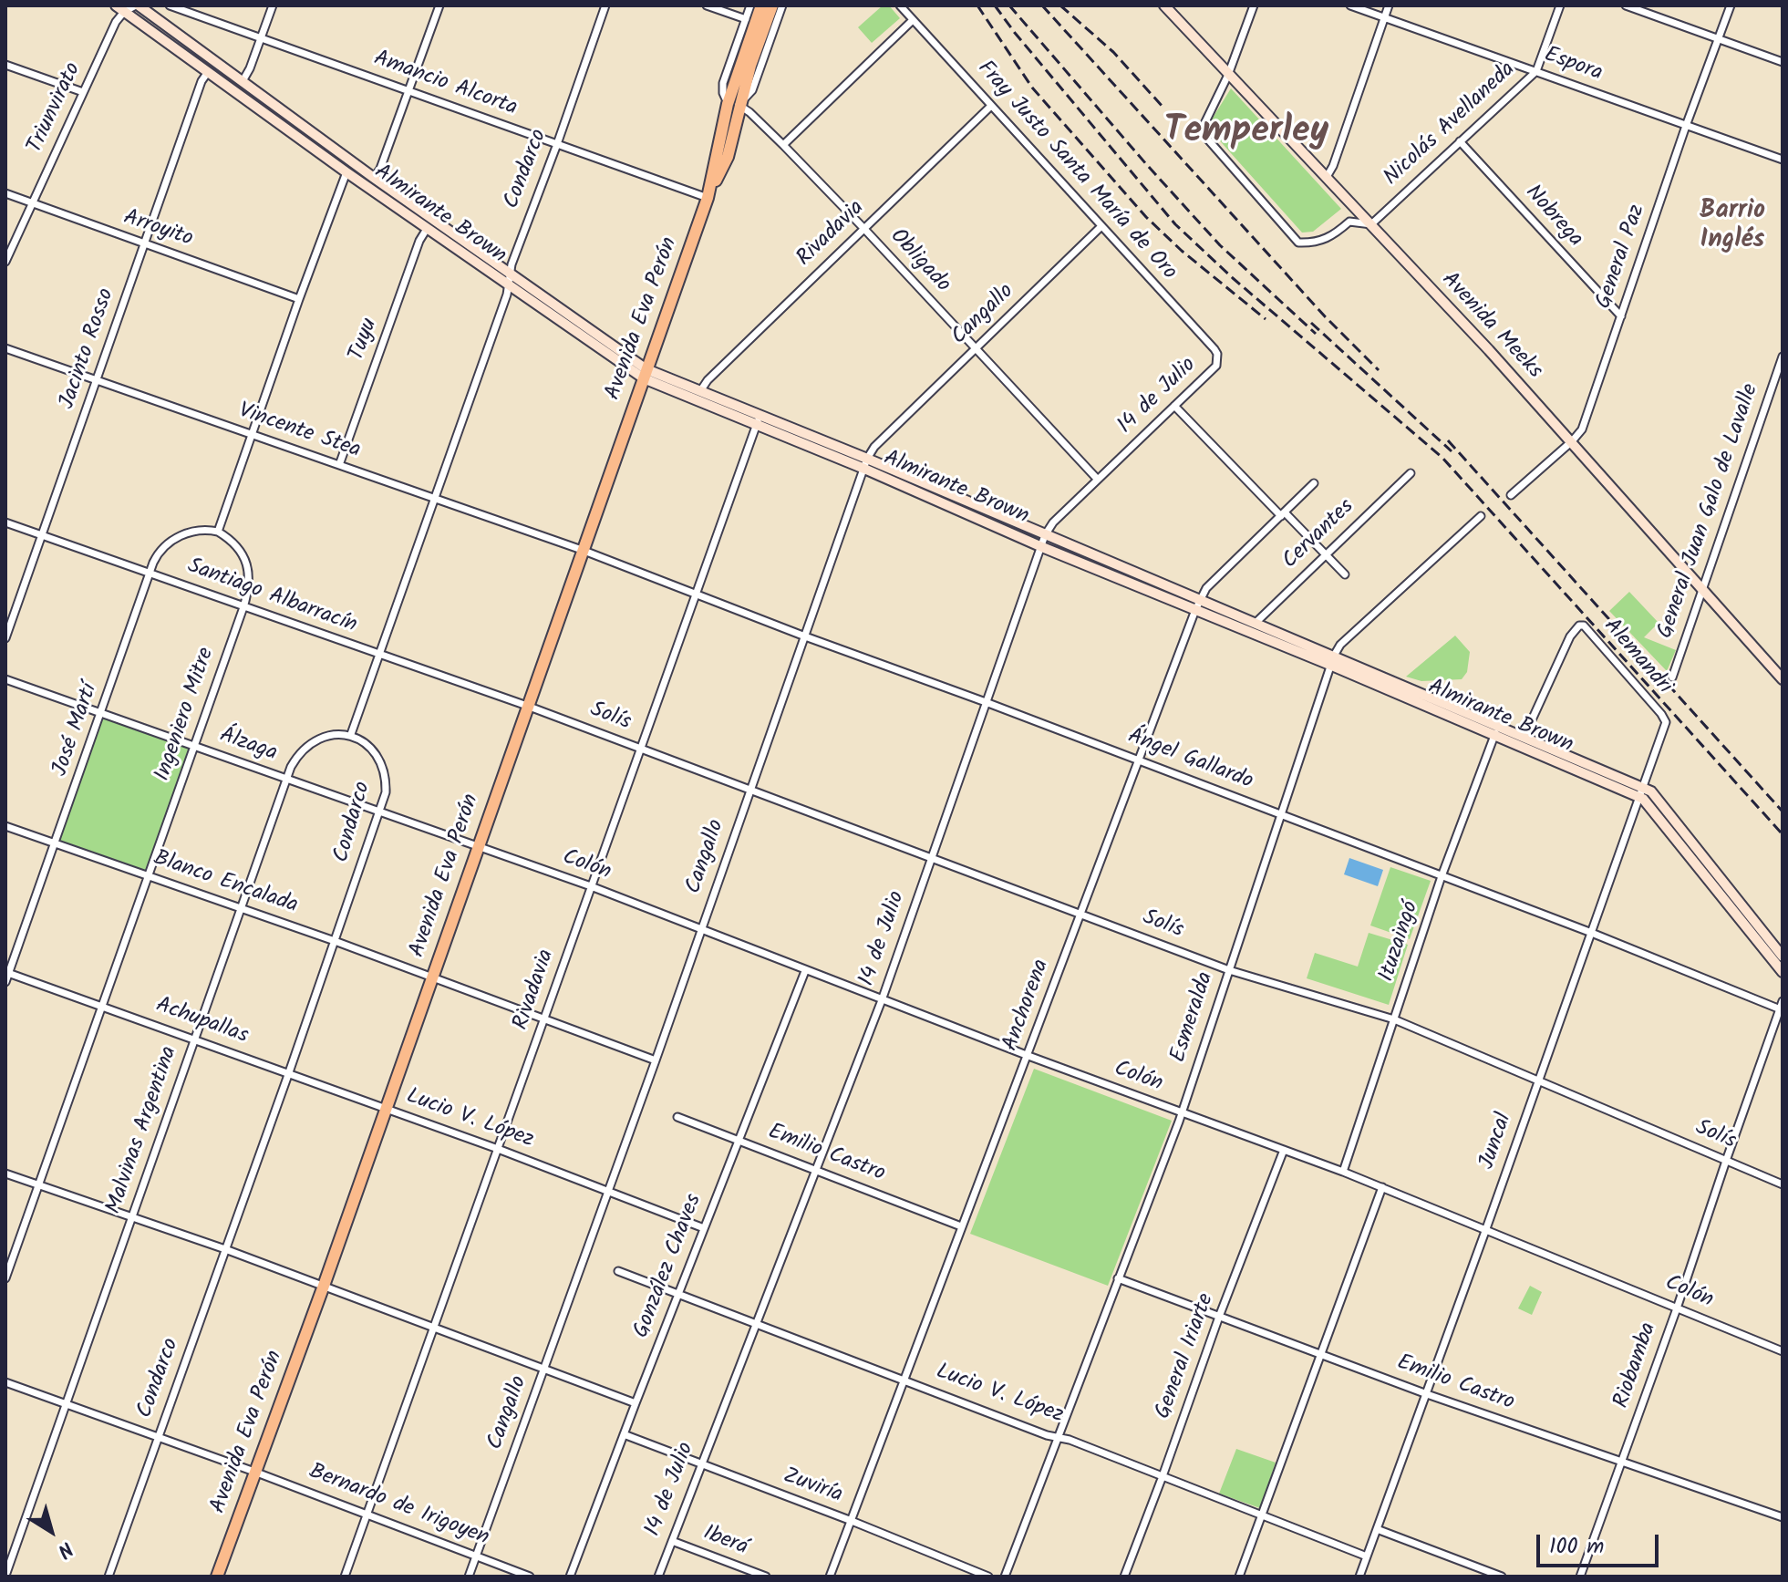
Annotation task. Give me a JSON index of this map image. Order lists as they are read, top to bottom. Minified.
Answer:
{"streets":{"main road":["Almirante Brown","Avenida Eva Perón","Avenida Meeks"],"street":["Espora","Amancio Alcorta","Triunvirato","Nicolás Avellaneda","Condarco","Fray Justo Santa María de Oro","Nobrega","Arroyito","Rivadavia","General Paz","Obligado","Cangallo","Tuyu","Jacinto Rosso","14 de Julio","Vincente Stea","General Juan Galo de Lavalle","Cervantes","Santiago Albarracín","Alemandri","Ingeniero Mitre","Solís","José Martí","Álzaga","Ángel Gallardo","Colón","Blanco Encalada","Ituzaingó","Anchorena","Esmeralda","Achupallas","Lucio V. López","Malvinas Argentina","Juncal","Emilio Castro","González Chaves","General Iriarte","Riobamba","Zuviría","Bernardo de Irigoyen","Iberá"]},"crossings":[["Espora","Nicolás Avellaneda"],["Espora","General Paz"],["Amancio Alcorta","Condarco"],["Amancio Alcorta","Avenida Eva Perón"],["Triunvirato","Almirante Brown"],["Triunvirato","Arroyito"],["Nicolás Avellaneda","Nobrega"],["Nicolás Avellaneda","Avenida Meeks"],["Condarco","Almirante Brown"],["Condarco","Vincente Stea"],["Condarco","Santiago Albarracín"],["Condarco","Álzaga"],["Condarco","Blanco Encalada"],["Condarco","Achupallas"],["Condarco","Malvinas Argentina"],["Condarco","Bernardo de Irigoyen"],["Fray Justo Santa María de Oro","Rivadavia"],["Fray Justo Santa María de Oro","Cangallo"],["Fray Justo Santa María de Oro","14 de Julio"],["Almirante Brown","Rivadavia"],["Almirante Brown","Cangallo"],["Almirante Brown","Avenida Eva Perón"],["Almirante Brown","Tuyu"],["Almirante Brown","Jacinto Rosso"],["Almirante Brown","14 de Julio"],["Almirante Brown","Cervantes"],["Almirante Brown","Alemandri"],["Almirante Brown","Ituzaingó"],["Almirante Brown","Anchorena"],["Almirante Brown","Esmeralda"],["Almirante Brown","Juncal"],["Nobrega","General Paz"],["Arroyito","Jacinto Rosso"],["Rivadavia","Obligado"],["Rivadavia","Solís"],["Rivadavia","Ángel Gallardo"],["Rivadavia","Colón"],["Rivadavia","Lucio V. López"],["Rivadavia","Bernardo de Irigoyen"],["General Paz","Avenida Meeks"],["Obligado","Cangallo"],["Obligado","Avenida Eva Perón"],["Obligado","14 de Julio"],["Cangallo","Solís"],["Cangallo","Ángel Gallardo"],["Cangallo","Colón"],["Cangallo","Lucio V. López"],["Cangallo","Bernardo de Irigoyen"],["Avenida Eva Perón","Vincente Stea"],["Avenida Eva Perón","Santiago Albarracín"],["Avenida Eva Perón","Solís"],["Avenida Eva Perón","Álzaga"],["Avenida Eva Perón","Ángel Gallardo"],["Avenida Eva Perón","Colón"],["Avenida Eva Perón","Blanco Encalada"],["Avenida Eva Perón","Achupallas"],["Avenida Eva Perón","Lucio V. López"],["Avenida Eva Perón","Bernardo de Irigoyen"],["Avenida Meeks","General Juan Galo de Lavalle"],["Tuyu","Vincente Stea"],["Jacinto Rosso","Vincente Stea"],["Jacinto Rosso","Santiago Albarracín"],["14 de Julio","Solís"],["14 de Julio","Ángel Gallardo"],["14 de Julio","Colón"],["14 de Julio","Lucio V. López"],["14 de Julio","Emilio Castro"],["14 de Julio","Zuviría"],["14 de Julio","Iberá"],["Vincente Stea","Ángel Gallardo"],["Santiago Albarracín","Ingeniero Mitre"],["Santiago Albarracín","Solís"],["Santiago Albarracín","José Martí"],["Alemandri","Juncal"],["Ingeniero Mitre","José Martí"],["Ingeniero Mitre","Álzaga"],["Ingeniero Mitre","Blanco Encalada"],["Ingeniero Mitre","Achupallas"],["Solís","Ituzaingó"],["Solís","Anchorena"],["Solís","Esmeralda"],["Solís","Juncal"],["Solís","Riobamba"],["José Martí","Álzaga"],["José Martí","Blanco Encalada"],["José Martí","Achupallas"],["Álzaga","Colón"],["Álzaga","Malvinas Argentina"],["Ángel Gallardo","Ituzaingó"],["Ángel Gallardo","Anchorena"],["Ángel Gallardo","Esmeralda"],["Ángel Gallardo","Juncal"],["Ángel Gallardo","Riobamba"],["Colón","Ituzaingó"],["Colón","Anchorena"],["Colón","Esmeralda"],["Colón","Juncal"],["Colón","González Chaves"],["Colón","General Iriarte"],["Colón","Riobamba"],["Blanco Encalada","Malvinas Argentina"],["Anchorena","Lucio V. López"],["Anchorena","Emilio Castro"],["Anchorena","Zuviría"],["Esmeralda","Lucio V. López"],["Esmeralda","Emilio Castro"],["Achupallas","Lucio V. López"],["Achupallas","Malvinas Argentina"],["Lucio V. López","Juncal"],["Lucio V. López","González Chaves"],["Lucio V. López","General Iriarte"],["Malvinas Argentina","Bernardo de Irigoyen"],["Juncal","Emilio Castro"],["Emilio Castro","González Chaves"],["Emilio Castro","General Iriarte"],["Emilio Castro","Riobamba"],["González Chaves","Zuviría"]],"districts":["Temperley","Barrio Inglés"],"scale_bar":"100 m","north":"bottom right"}
